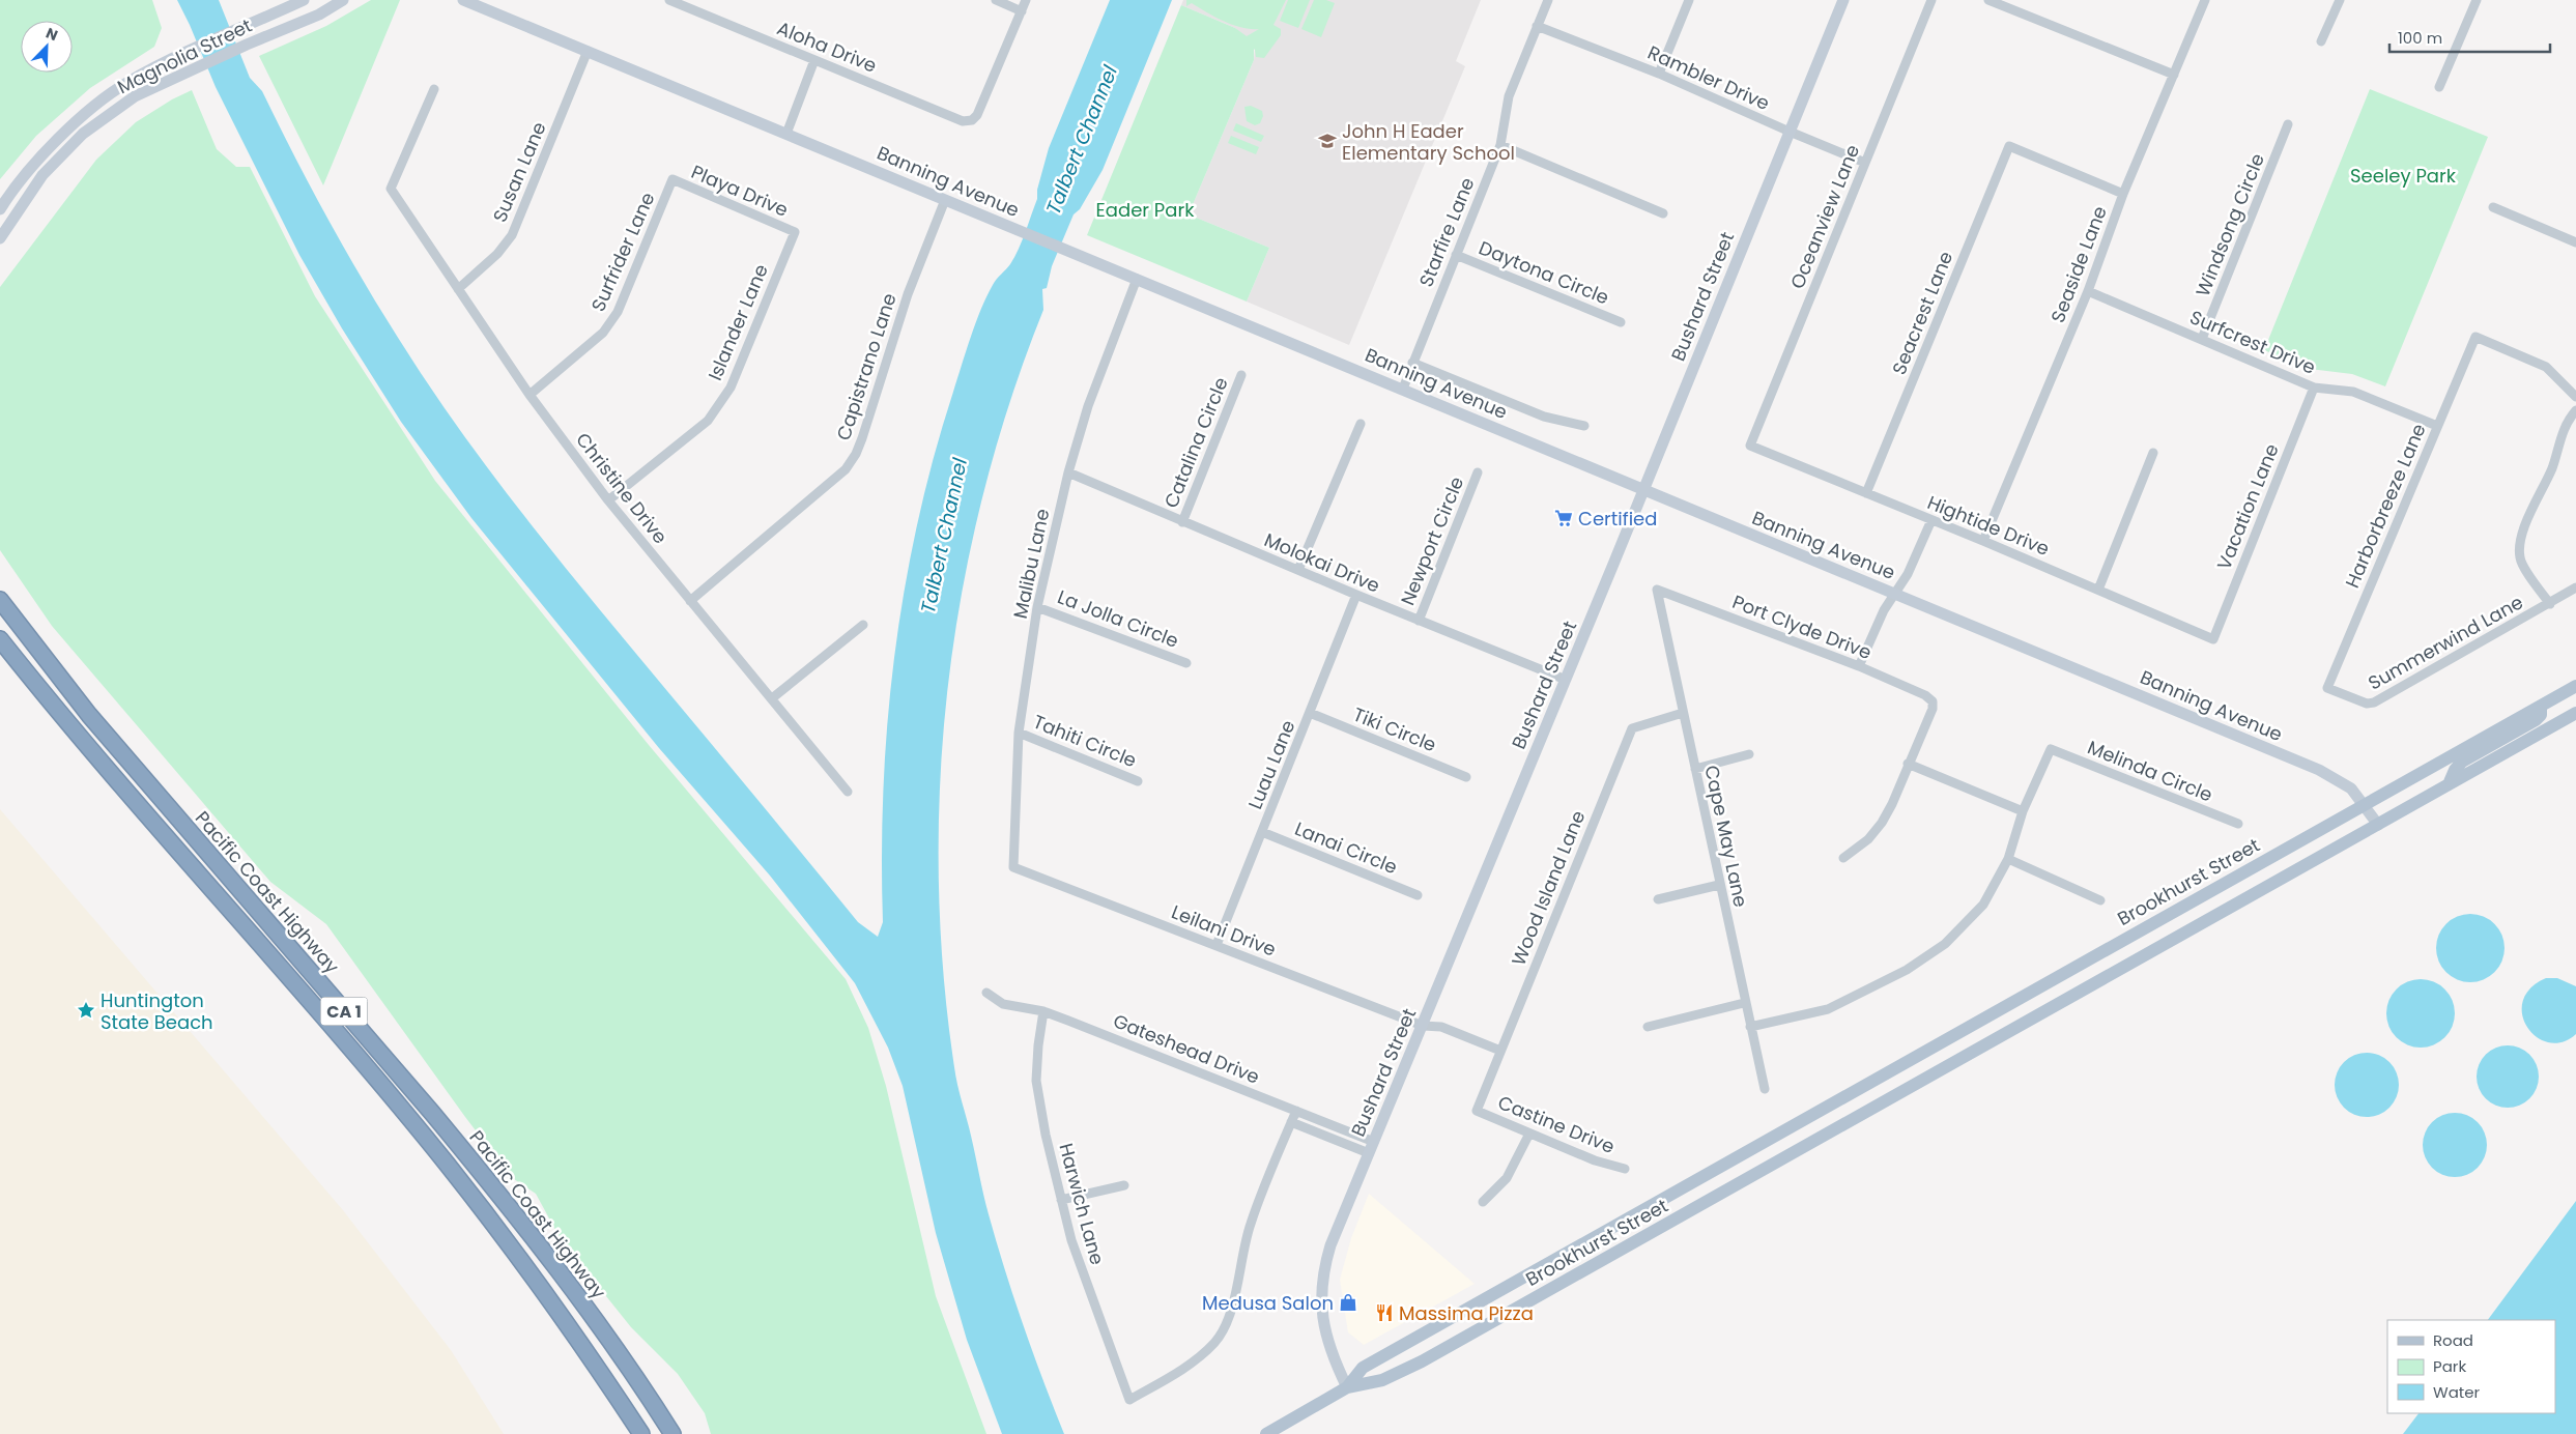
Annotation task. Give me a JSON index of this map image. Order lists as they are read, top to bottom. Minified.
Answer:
{"streets":{"highway":["Pacific Coast Highway","CA 1"],"main road":["Brookhurst Street"],"street":["Aloha Drive","Magnolia Street","Rambler Drive","Susan Lane","Banning Avenue","Playa Drive","Oceanview Lane","Windsong Circle","Starfire Lane","Surfrider Lane","Seaside Lane","Daytona Circle","Bushard Street","Seacrest Lane","Islander Lane","Surfcrest Drive","Capistrano Lane","Catalina Circle","Christine Drive","Harborbreeze Lane","Vacation Lane","Hightide Drive","Newport Circle","Molokai Drive","Malibu Lane","La Jolla Circle","Port Clyde Drive","Summerwind Lane","Tiki Circle","Tahiti Circle","Luau Lane","Melinda Circle","Cape May Lane","Lanai Circle","Wood Island Lane","Leilani Drive","Gateshead Drive","Castine Drive","Harwich Lane"]},"crossings":[["Rambler Drive","Oceanview Lane"],["Rambler Drive","Starfire Lane"],["Rambler Drive","Bushard Street"],["Susan Lane","Banning Avenue"],["Susan Lane","Christine Drive"],["Banning Avenue","Starfire Lane"],["Banning Avenue","Bushard Street"],["Banning Avenue","Capistrano Lane"],["Banning Avenue","Malibu Lane"],["Banning Avenue","Brookhurst Street"],["Playa Drive","Surfrider Lane"],["Playa Drive","Islander Lane"],["Oceanview Lane","Hightide Drive"],["Windsong Circle","Surfcrest Drive"],["Starfire Lane","Daytona Circle"],["Surfrider Lane","Christine Drive"],["Seaside Lane","Seacrest Lane"],["Seaside Lane","Surfcrest Drive"],["Seaside Lane","Hightide Drive"],["Bushard Street","Molokai Drive"],["Bushard Street","Brookhurst Street"],["Bushard Street","Leilani Drive"],["Bushard Street","Gateshead Drive"],["Seacrest Lane","Hightide Drive"],["Islander Lane","Christine Drive"],["Surfcrest Drive","Harborbreeze Lane"],["Surfcrest Drive","Vacation Lane"],["Capistrano Lane","Christine Drive"],["Catalina Circle","Molokai Drive"],["Harborbreeze Lane","Summerwind Lane"],["Vacation Lane","Hightide Drive"],["Newport Circle","Molokai Drive"],["Molokai Drive","Malibu Lane"],["Molokai Drive","Luau Lane"],["Malibu Lane","La Jolla Circle"],["Malibu Lane","Tahiti Circle"],["Malibu Lane","Leilani Drive"],["Port Clyde Drive","Cape May Lane"],["Tiki Circle","Luau Lane"],["Luau Lane","Lanai Circle"],["Luau Lane","Leilani Drive"],["Cape May Lane","Wood Island Lane"],["Wood Island Lane","Leilani Drive"],["Wood Island Lane","Castine Drive"],["Gateshead Drive","Harwich Lane"]],"water":["Talbert Channel"],"parks":["Seeley Park","Eader Park"],"places":{"school or university":["John H Eader Elementary School"],"supermarket":["Certified"],"place":["Huntington State Beach"],"shop":["Medusa Salon"],"restaurant":["Massima Pizza"]},"legend":["Road","Park","Water"],"scale_bar":"100 m","north":"top right"}
